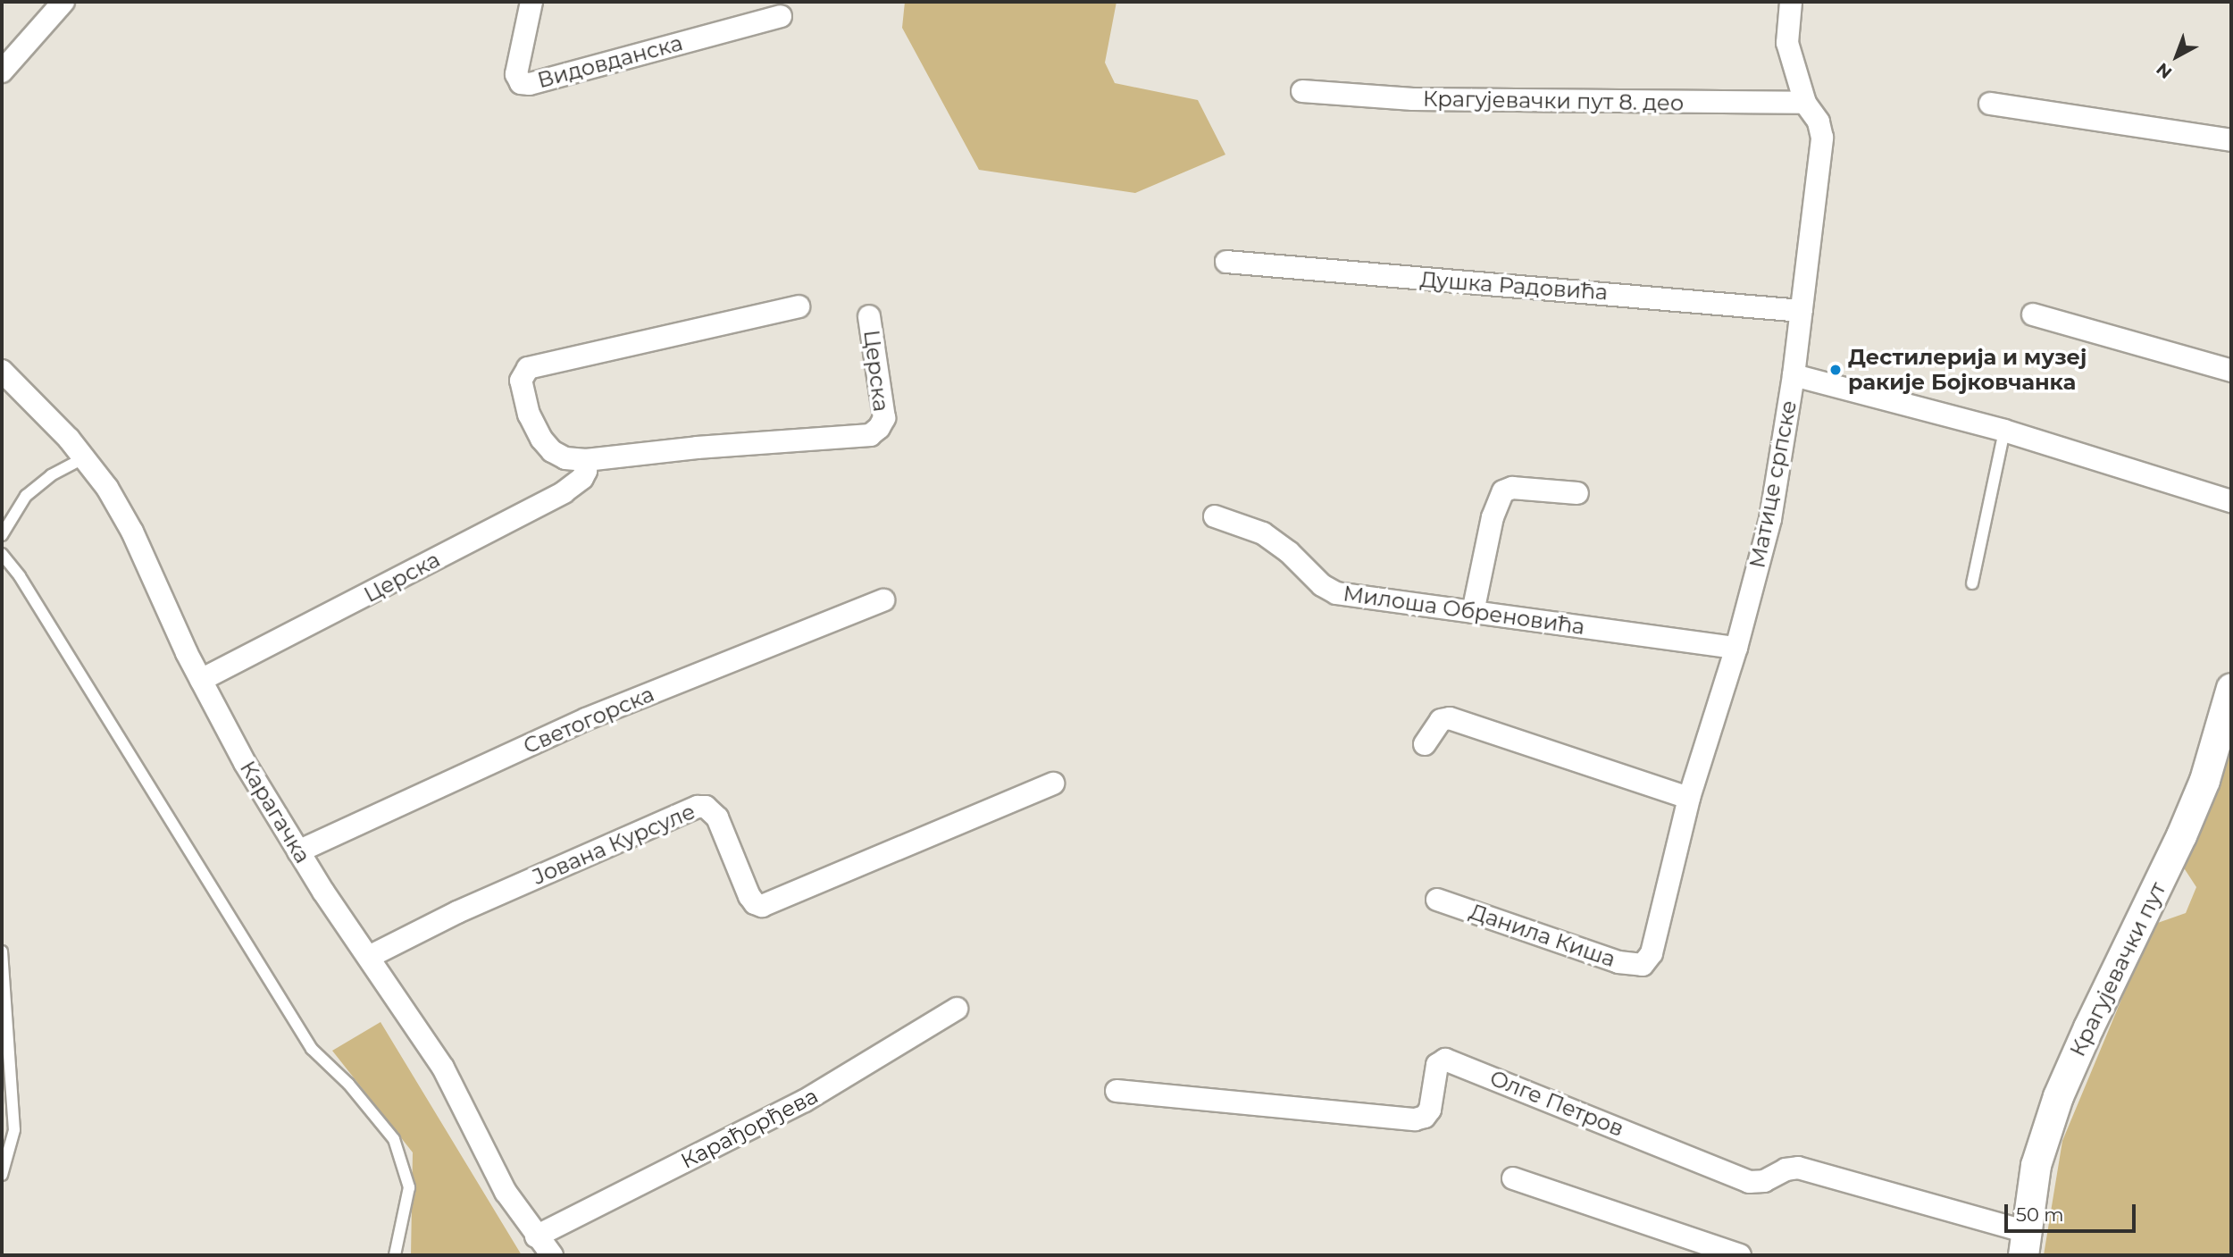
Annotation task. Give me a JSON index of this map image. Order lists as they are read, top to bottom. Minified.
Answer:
{"streets":{"main road":["Крагујевачки пут"],"street":["Видовданска","Крагујевачки пут 8. део","Душка Радовића","Церска","Матице српске","Милоша Обреновића","Светогорска","Карагачка","Јована Курсуле","Данила Киша","Олге Петров","Карађорђева"]},"crossings":[["Крагујевачки пут 8. део","Матице српске"],["Душка Радовића","Матице српске"],["Церска","Карагачка"],["Матице српске","Милоша Обреновића"],["Матице српске","Данила Киша"],["Светогорска","Карагачка"],["Карагачка","Јована Курсуле"],["Карагачка","Карађорђева"],["Крагујевачки пут","Олге Петров"]],"places":["Дестилерија и музеј ракије Бојковчанка"],"scale_bar":"50 m","north":"bottom left"}
